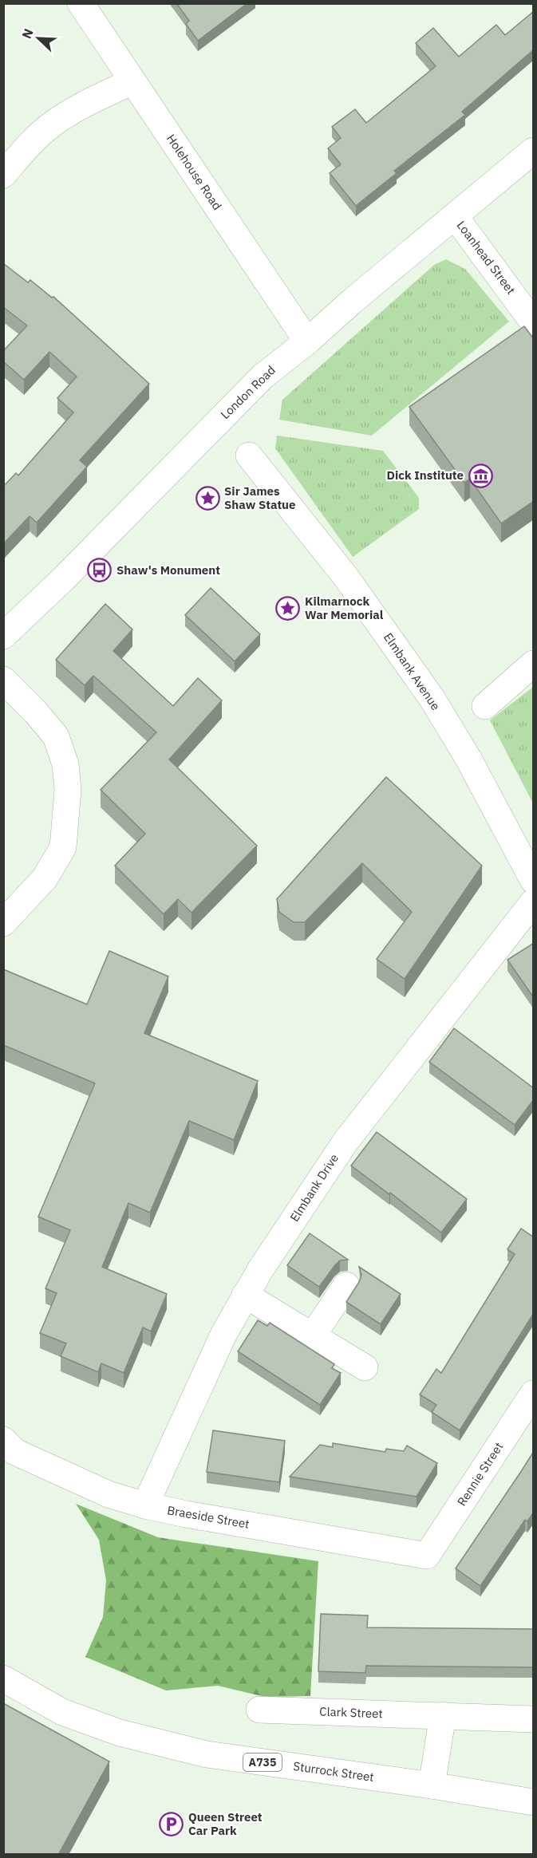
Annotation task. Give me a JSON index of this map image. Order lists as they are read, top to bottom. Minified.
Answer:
{"streets":{"street":["Holehouse Road","Loanhead Street","London Road","Elmbank Avenue","Elmbank Drive","Rennie Street","Braeside Street","Clark Street","A735","Sturrock Street"]},"crossings":[["Holehouse Road","London Road"],["Loanhead Street","London Road"],["Elmbank Drive","Braeside Street"],["Rennie Street","Braeside Street"]],"places":{"museum":["Dick Institute"],"place":["Sir James Shaw Statue","Kilmarnock War Memorial"],"bus stop":["Shaw's Monument"],"parking":["Queen Street Car Park"]},"north":"top left"}
